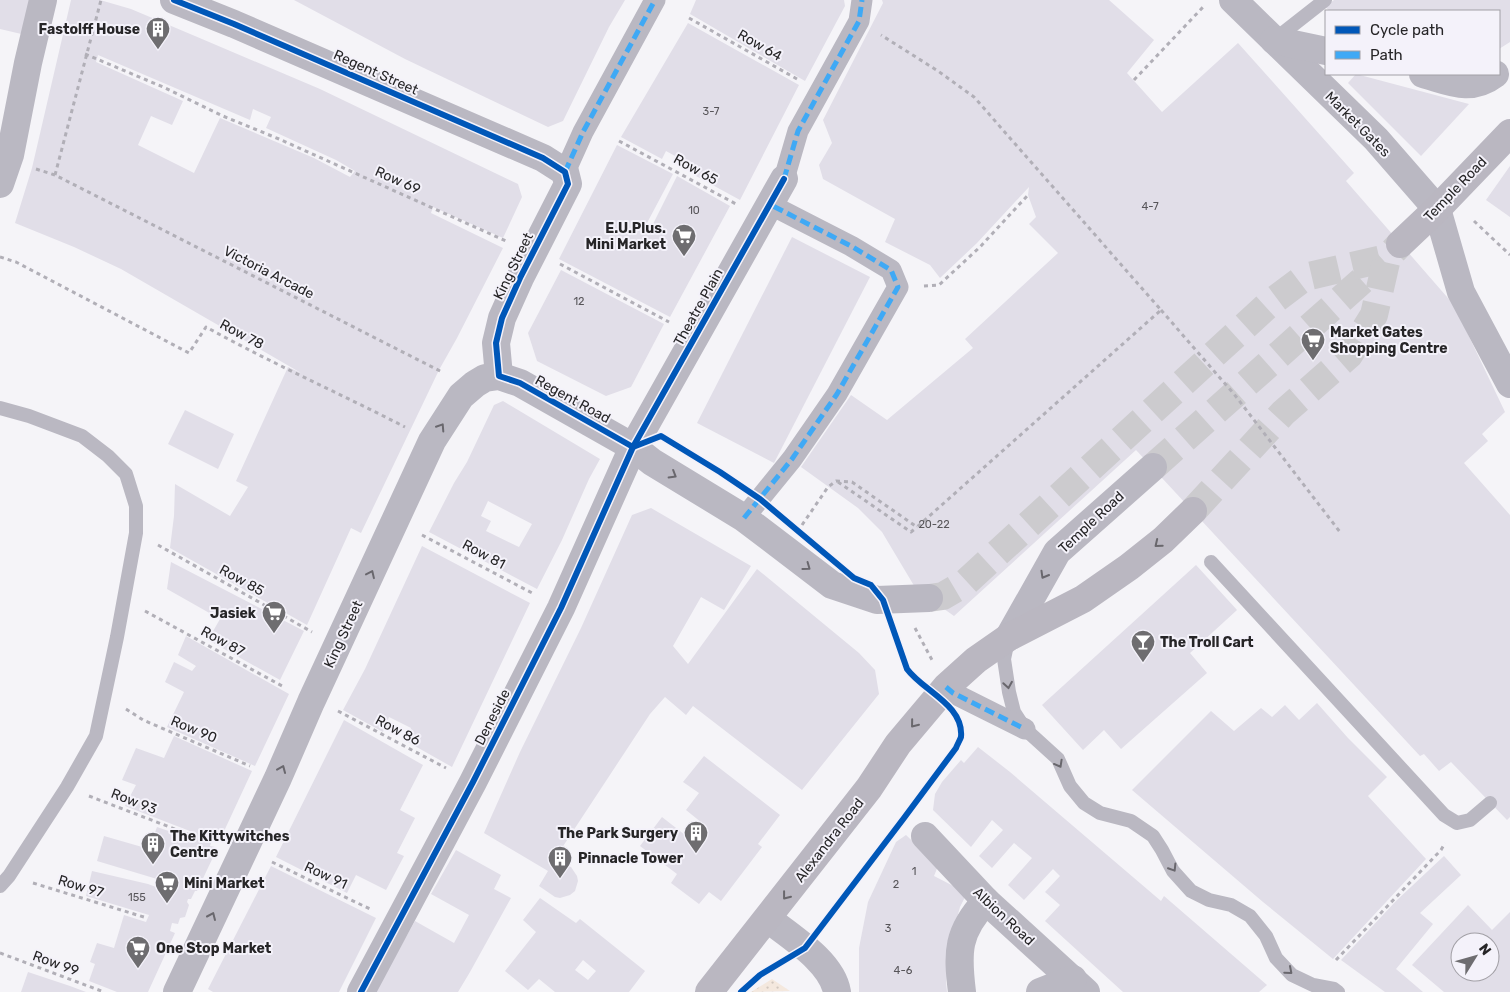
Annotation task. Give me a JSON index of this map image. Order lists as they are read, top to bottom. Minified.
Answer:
{"streets":{"main road":["Temple Road","Alexandra Road"],"street":["Regent Street","Market Gates","King Street","Theatre Plain","Regent Road","Deneside","Albion Road"],"path":["Row 64","Row 65","Row 69","Victoria Arcade","Row 78","Row 81","Row 85","Row 87","Row 90","Row 86","Row 93","Row 91","Row 97","Row 99"]},"crossings":[["Row 64","Theatre Plain"],["Regent Street","King Street"],["Market Gates","Temple Road"],["Row 65","Theatre Plain"],["Row 69","King Street"],["Row 69","Theatre Plain"],["Temple Road","Alexandra Road"],["King Street","Victoria Arcade"],["King Street","Row 78"],["King Street","Regent Road"],["King Street","Row 81"],["King Street","Row 85"],["King Street","Row 87"],["King Street","Row 90"],["King Street","Row 86"],["King Street","Row 91"],["Victoria Arcade","Regent Road"],["Theatre Plain","Regent Road"],["Theatre Plain","Deneside"],["Regent Road","Deneside"],["Row 81","Deneside"],["Row 87","Row 86"],["Deneside","Row 86"],["Deneside","Row 91"]],"one_way":["Temple Road","King Street","Regent Road","Alexandra Road"],"places":{"building":["Fastolff House","The Park Surgery","The Kittywitches Centre","Pinnacle Tower"],"supermarket":["E.U.Plus. Mini Market","Market Gates Shopping Centre","Jasiek","Mini Market","One Stop Market"],"bar":["The Troll Cart"]},"house_numbers":["3-7","4-7","10","12","20-22","1","2","155","3","4-6"],"legend":["Cycle path","Path"],"north":"top right"}
